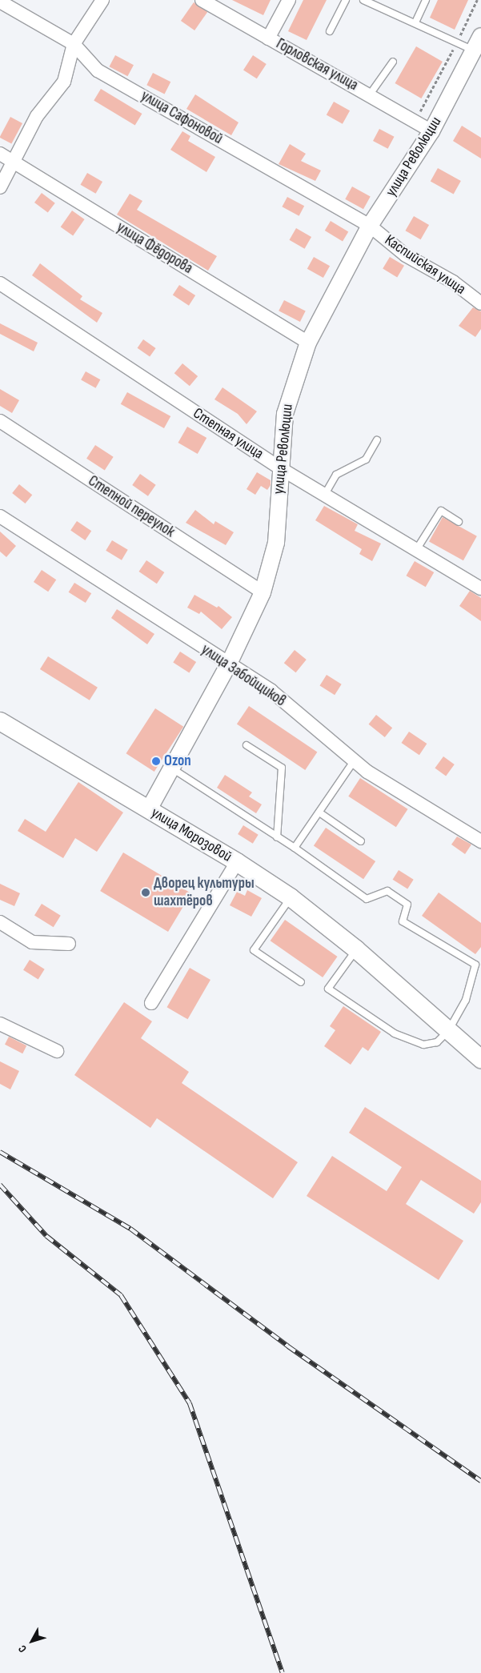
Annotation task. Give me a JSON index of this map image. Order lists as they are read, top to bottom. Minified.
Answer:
{"streets":{"main road":["улица Морозовой"],"street":["Горловская улица","улица Сафоновой","улица Революции","улица Фёдорова","Каспийская улица","Степная улица","Степной переулок","улица Забойщиков"]},"crossings":[["Горловская улица","улица Революции"],["улица Сафоновой","улица Революции"],["улица Сафоновой","Каспийская улица"],["улица Революции","улица Фёдорова"],["улица Революции","Каспийская улица"],["улица Революции","Степная улица"],["улица Революции","Степной переулок"],["улица Революции","улица Забойщиков"],["улица Революции","улица Морозовой"]],"places":["Ozon","Дворец культуры шахтёров"],"north":"bottom left"}
